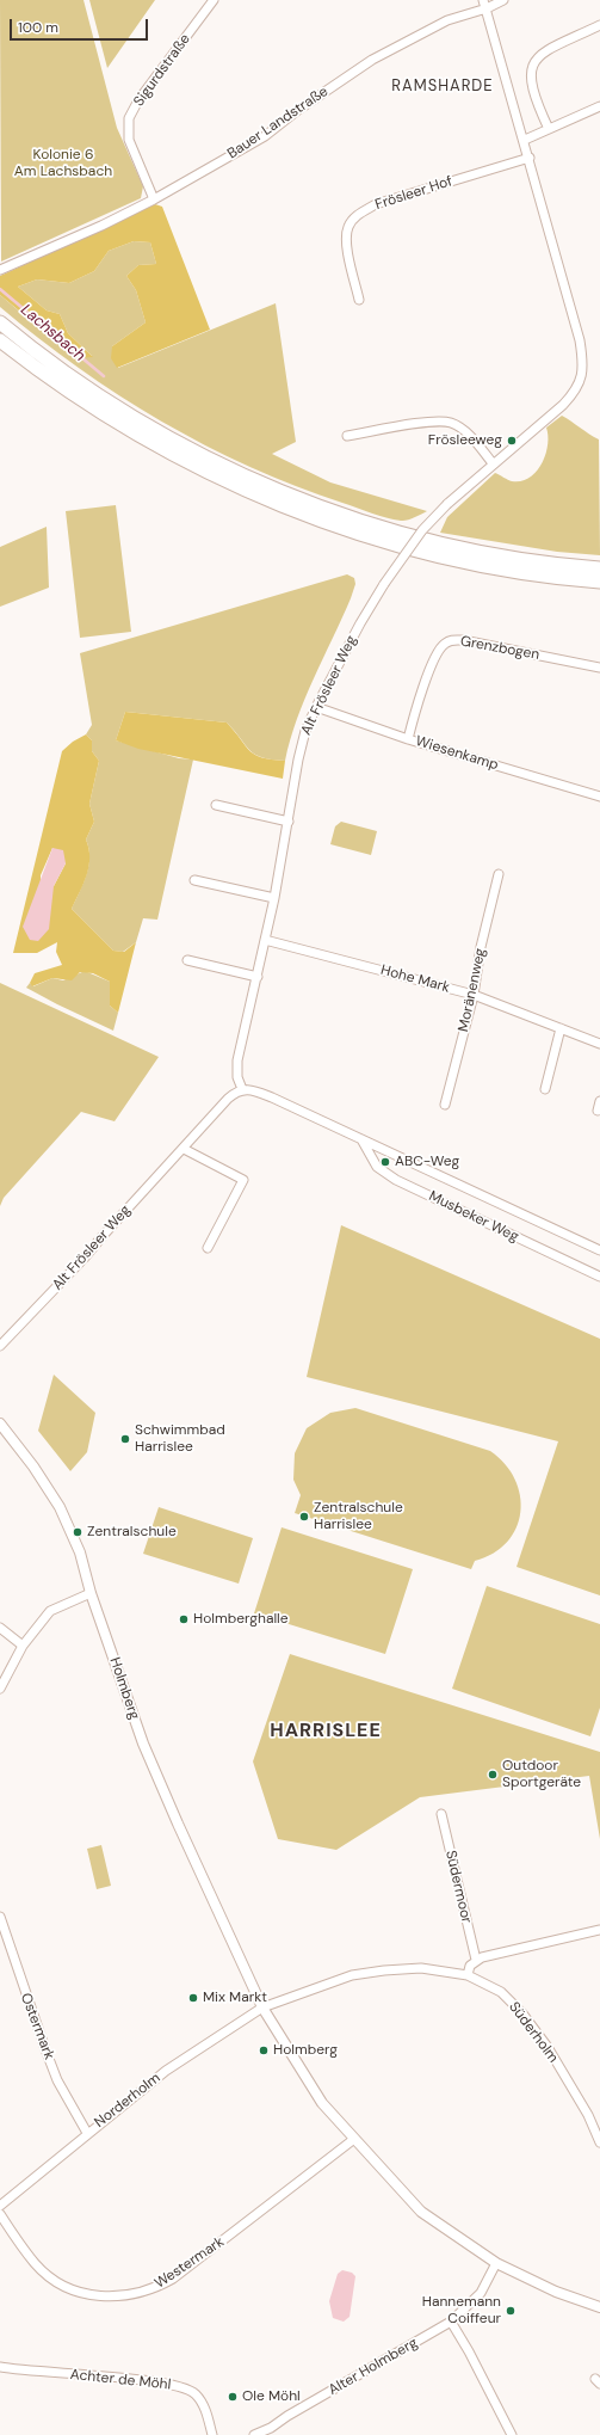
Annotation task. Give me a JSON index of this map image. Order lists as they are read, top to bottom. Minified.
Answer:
{"streets":{"street":["Sigurdstraße","Bauer Landstraße","Frösleer Hof","Grenzbogen","Alt Frösleer Weg","Wiesenkamp","Hohe Mark","Moränenweg","Musbeker Weg","Holmberg","Südermoor","Ostermark","Süderholm","Norderholm","Westermark","Alter Holmberg","Achter de Möhl"]},"crossings":[["Sigurdstraße","Bauer Landstraße"],["Grenzbogen","Wiesenkamp"],["Alt Frösleer Weg","Wiesenkamp"],["Alt Frösleer Weg","Hohe Mark"],["Alt Frösleer Weg","Musbeker Weg"],["Hohe Mark","Moränenweg"],["Holmberg","Süderholm"],["Holmberg","Norderholm"],["Holmberg","Westermark"],["Holmberg","Alter Holmberg"],["Ostermark","Norderholm"],["Süderholm","Norderholm"]],"districts":["RAMSHARDE","HARRISLEE"],"water":["Lachsbach"],"parks":["Kolonie 6 Am Lachsbach"],"places":["Frösleeweg","ABC-Weg","Schwimmbad Harrislee","Zentralschule Harrislee","Zentralschule","Holmberghalle","Outdoor Sportgeräte","Mix Markt","Holmberg","Hannemann Coiffeur","Ole Möhl"],"scale_bar":"100 m"}
